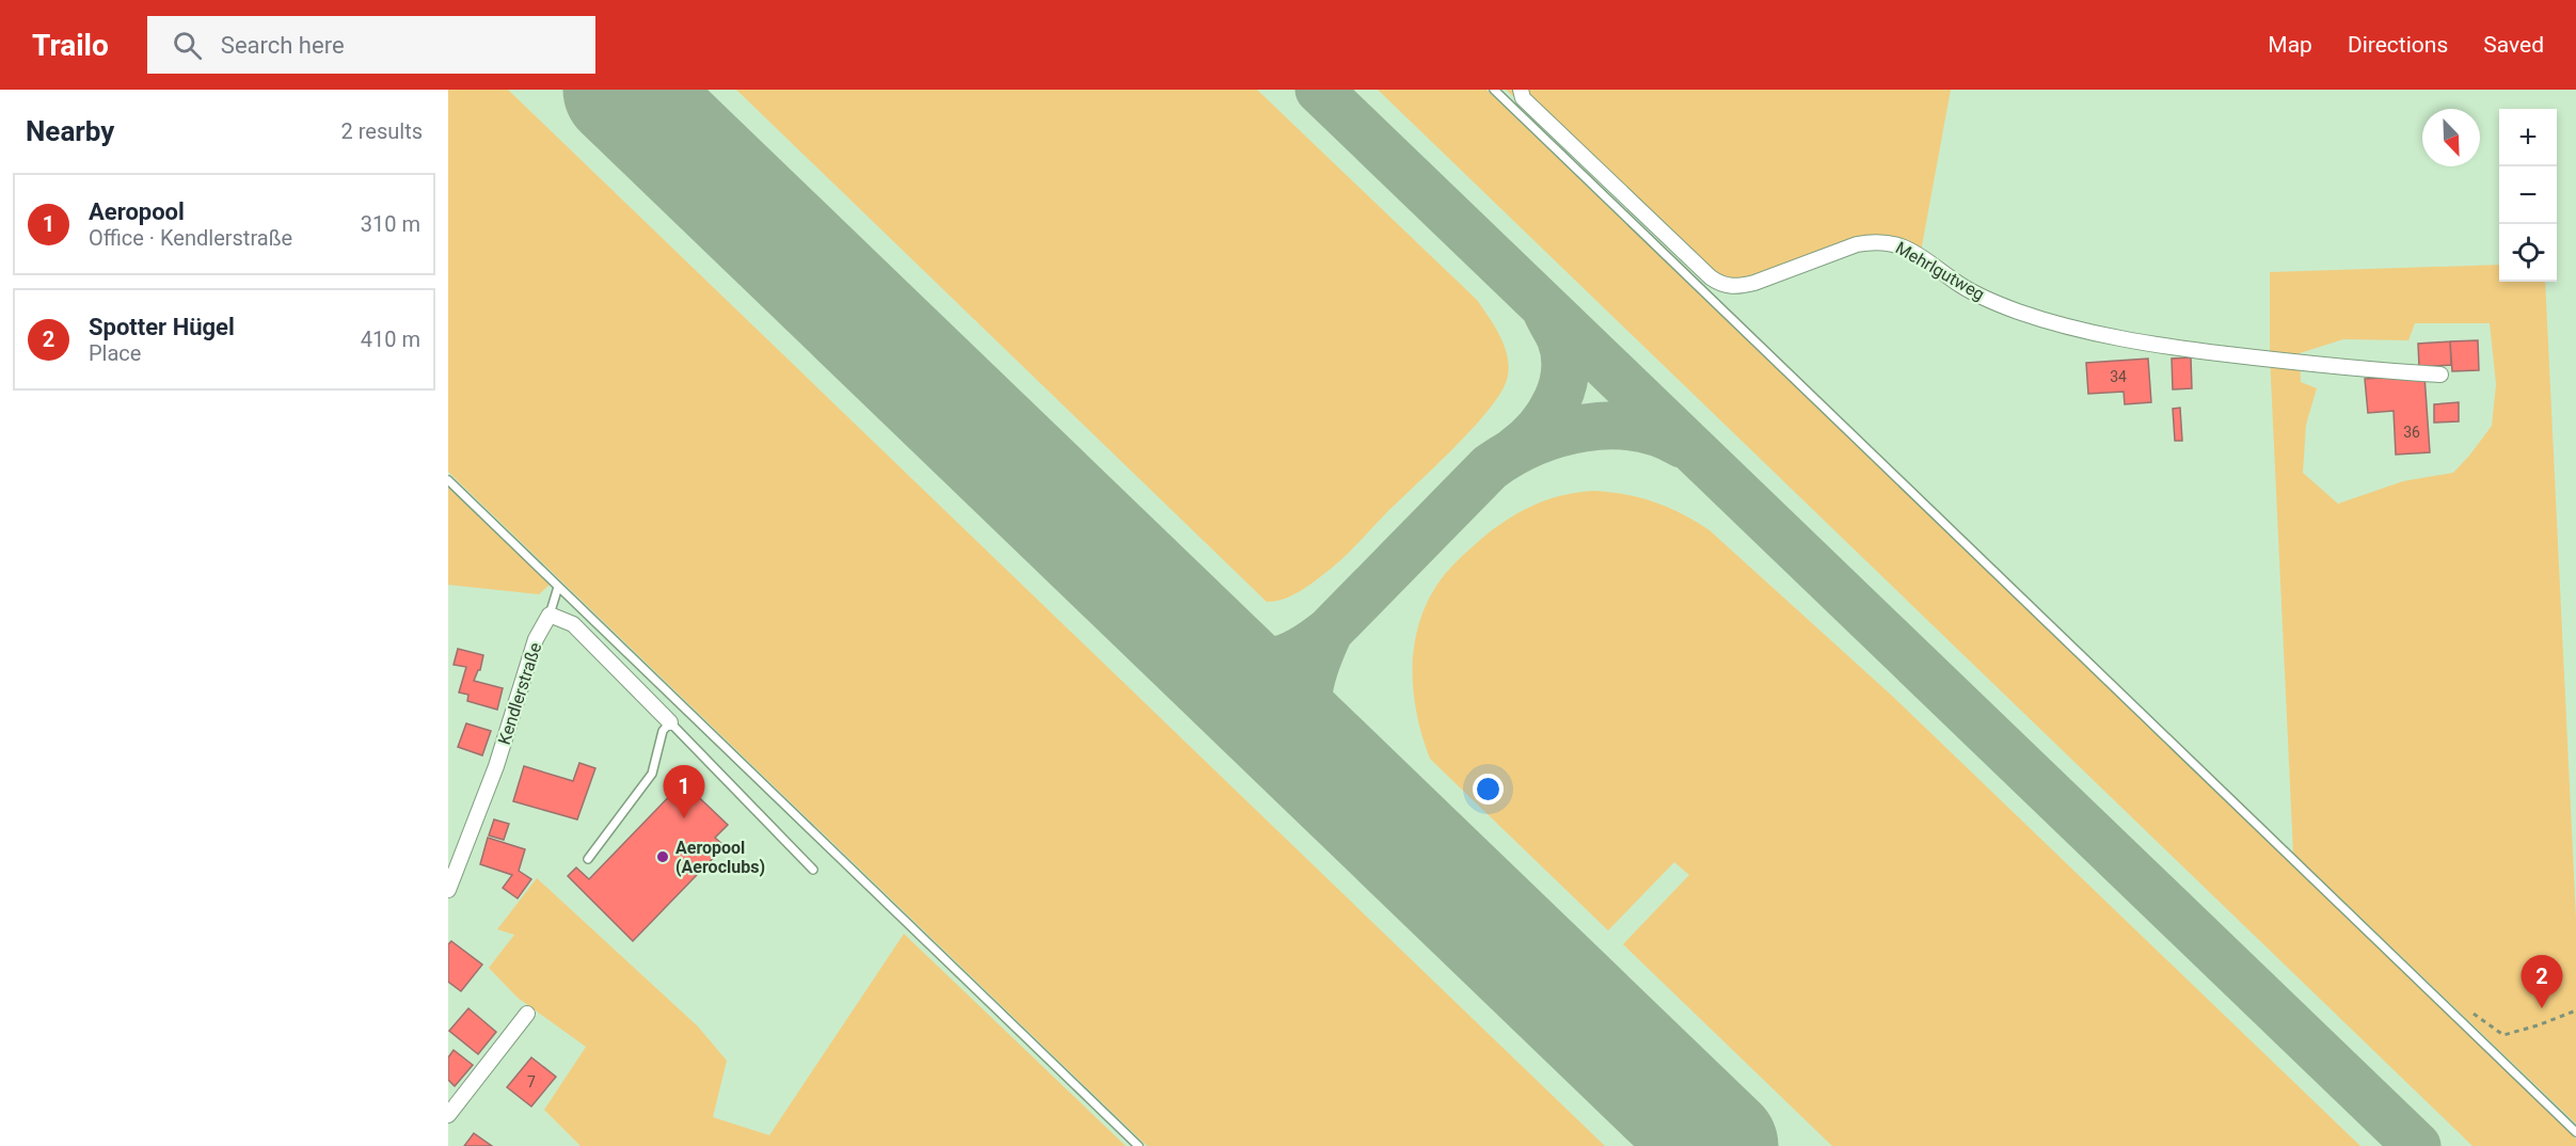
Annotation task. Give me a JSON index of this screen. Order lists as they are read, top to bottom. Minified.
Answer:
{"streets":{"street":["Mehrlgutweg","Kendlerstraße"]},"places":["Aeropool (Aeroclubs)"],"house_numbers":["34","36","7"],"north":"bottom right","page":{"header":"Trailo","search":"Search here","nav":["Map","Directions","Saved"],"heading":["Nearby","2 results"],"map_buttons":["+","−"],"list":[{"mark":"1","name":"Aeropool","note":"Office · Kendlerstraße","value":"310 m"},{"mark":"2","name":"Spotter Hügel","note":"Place","value":"410 m"}],"pins":["1","2"]}}
